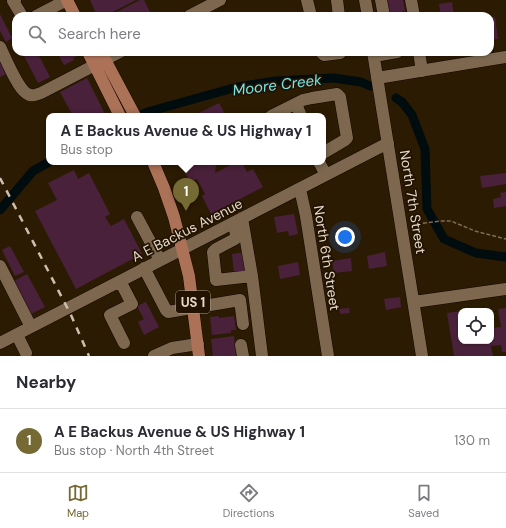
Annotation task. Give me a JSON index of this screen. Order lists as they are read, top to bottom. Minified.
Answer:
{"streets":{"main road":["US 1"],"street":["North 7th Street","A E Backus Avenue","North 6th Street"]},"crossings":[["North 7th Street","A E Backus Avenue"],["A E Backus Avenue","North 6th Street"],["A E Backus Avenue","US 1"]],"water":["Moore Creek"],"page":{"search":"Search here","popup":["A E Backus Avenue & US Highway 1","Bus stop"],"pins":"1","heading":"Nearby","list":[{"mark":"1","name":"A E Backus Avenue & US Highway 1","note":"Bus stop · North 4th Street","value":"130 m"}],"nav":["Map","Directions","Saved"]}}
